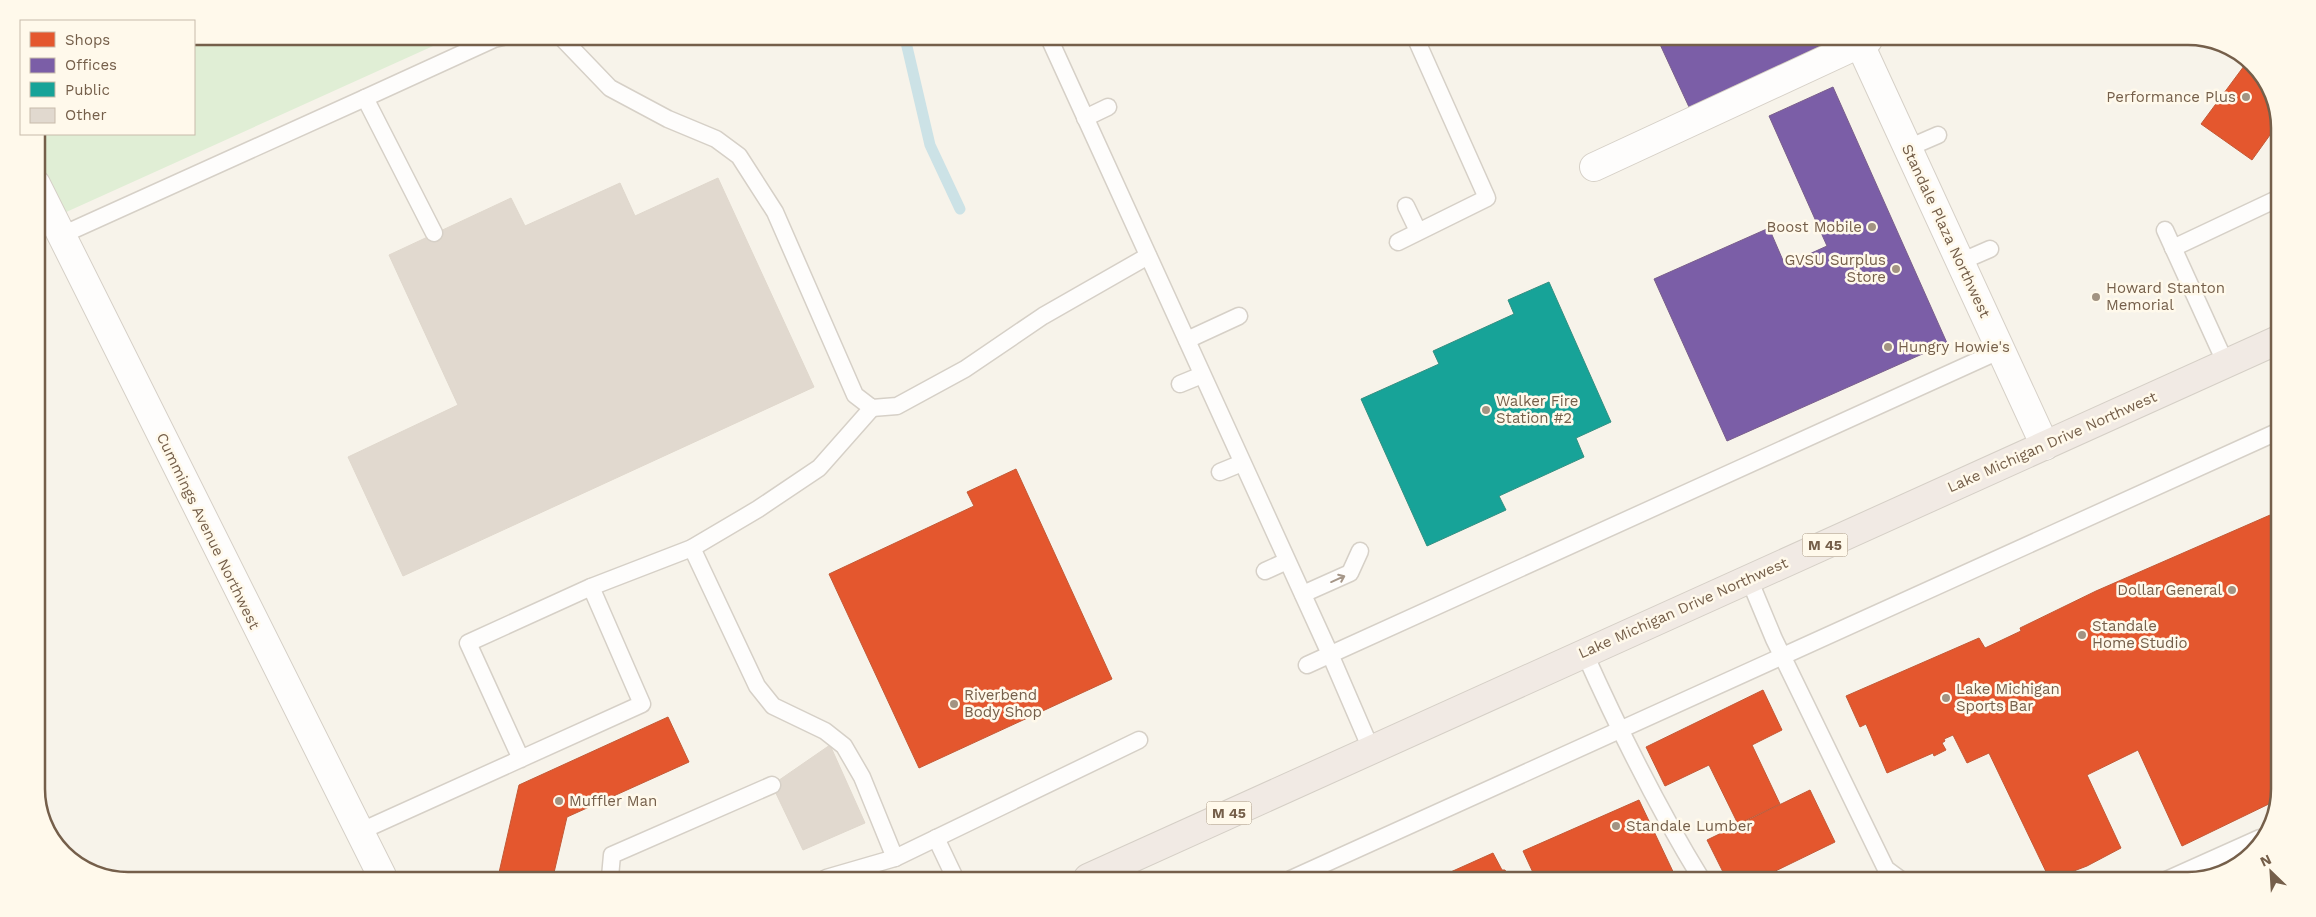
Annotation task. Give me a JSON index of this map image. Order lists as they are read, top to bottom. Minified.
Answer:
{"streets":{"highway":["Lake Michigan Drive Northwest","M 45"],"street":["Standale Plaza Northwest","Cummings Avenue Northwest"]},"crossings":[["Standale Plaza Northwest","Lake Michigan Drive Northwest"]],"places":["Performance Plus","Boost Mobile","GVSU Surplus Store","Howard Stanton Memorial","Hungry Howie's","Walker Fire Station #2","Dollar General","Standale Home Studio","Lake Michigan Sports Bar","Riverbend Body Shop","Muffler Man","Standale Lumber"],"legend":["Shops","Offices","Public","Other"],"north":"top left"}
